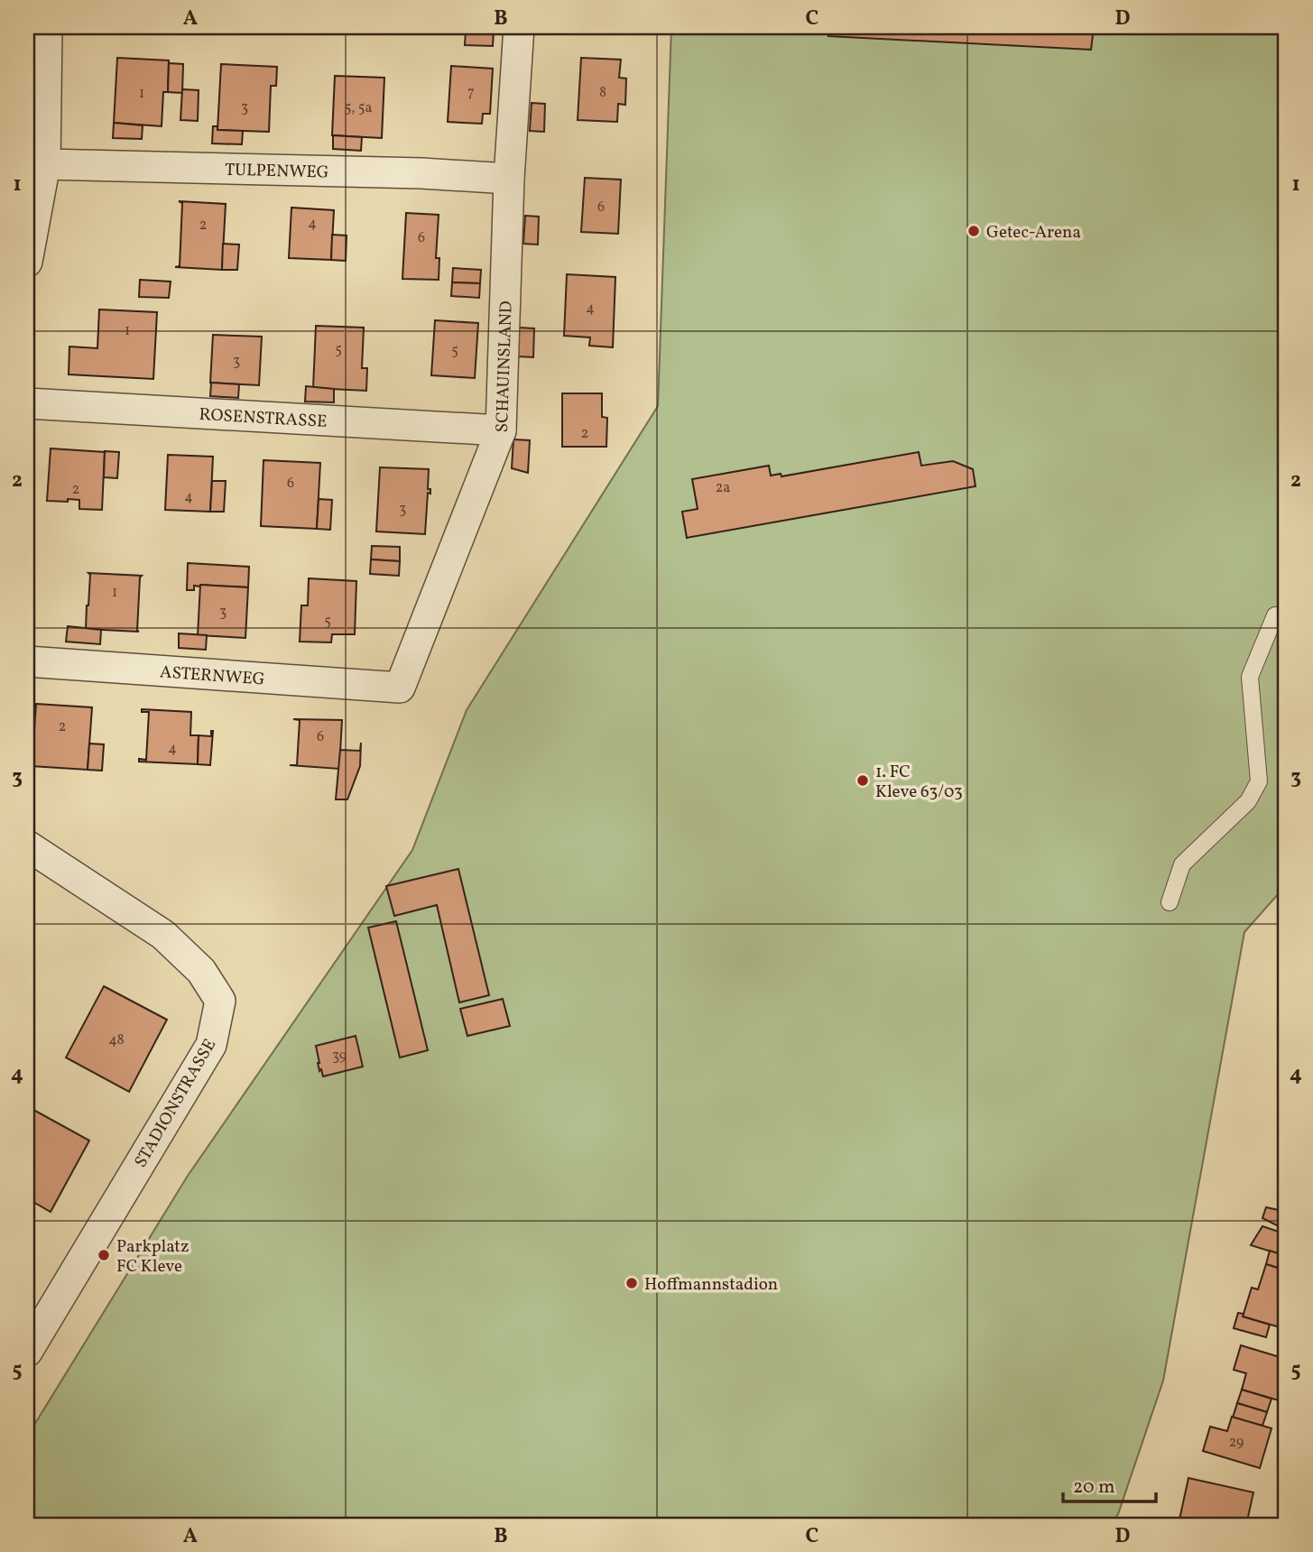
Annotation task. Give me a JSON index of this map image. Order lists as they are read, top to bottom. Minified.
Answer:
{"streets":{"street":["TULPENWEG","SCHAUINSLAND","ROSENSTRASSE","ASTERNWEG","STADIONSTRASSE"]},"crossings":[["TULPENWEG","SCHAUINSLAND"],["SCHAUINSLAND","ROSENSTRASSE"],["SCHAUINSLAND","ASTERNWEG"]],"places":["Getec-Arena","1. FC Kleve 63/03","Parkplatz FC Kleve","Hoffmannstadion"],"house_numbers":["7","8","1","3","5, 5a","6","4","2","6","4","1","5","5","3","2","6","2a","2","4","3","1","3","5","2","6","4","48","39","29"],"scale_bar":"20 m","grid":{"columns":["A","B","C","D"],"rows":["1","2","3","4","5"]}}
